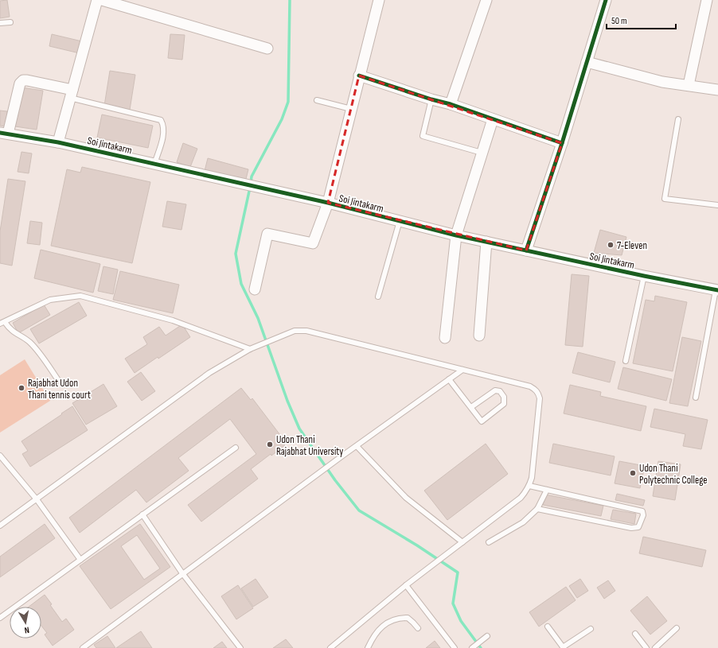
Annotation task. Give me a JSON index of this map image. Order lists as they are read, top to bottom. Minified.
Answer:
{"streets":{"street":["Soi Jintakarm"]},"places":["7-Eleven","Rajabhat Udon Thani tennis court","Udon Thani Rajabhat University","Udon Thani Polytechnic College"],"scale_bar":"50 m","north":"bottom"}
